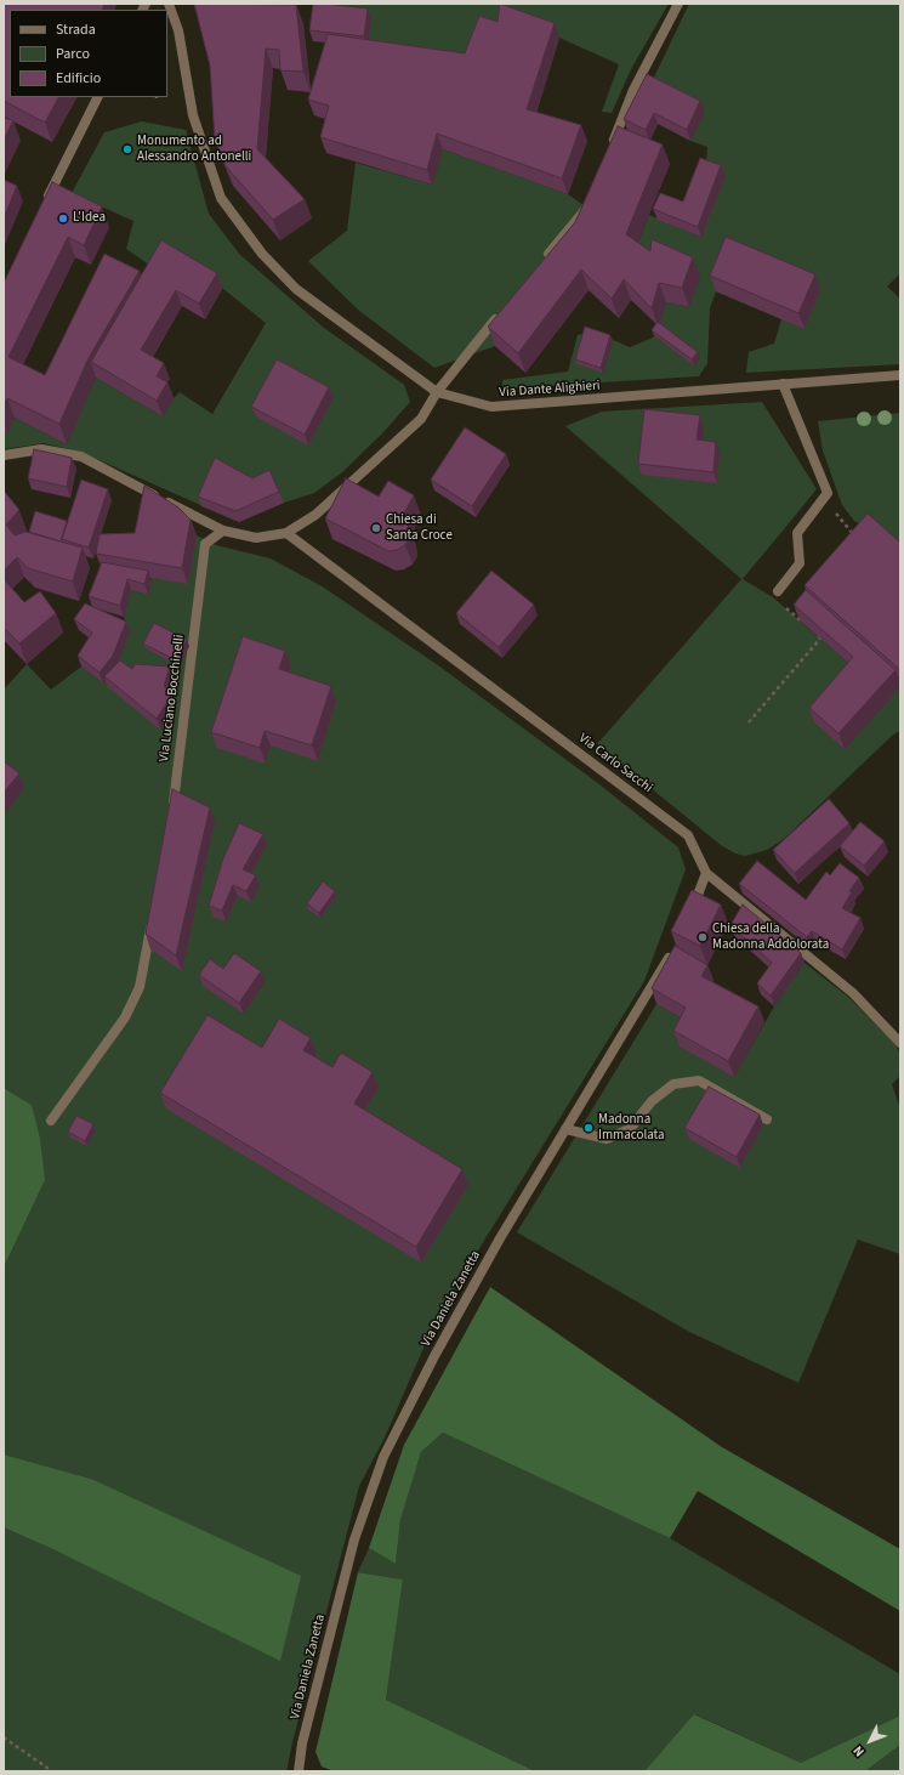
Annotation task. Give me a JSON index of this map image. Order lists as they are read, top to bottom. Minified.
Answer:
{"streets":{"street":["Via Dante Alighieri","Via Luciano Bocchinelli","Via Carlo Sacchi","Via Daniela Zanetta"]},"places":["Monumento ad Alessandro Antonelli","L'Idea","Chiesa di Santa Croce","Chiesa della Madonna Addolorata","Madonna Immacolata"],"legend":["Strada","Parco","Edificio"],"north":"bottom left"}
